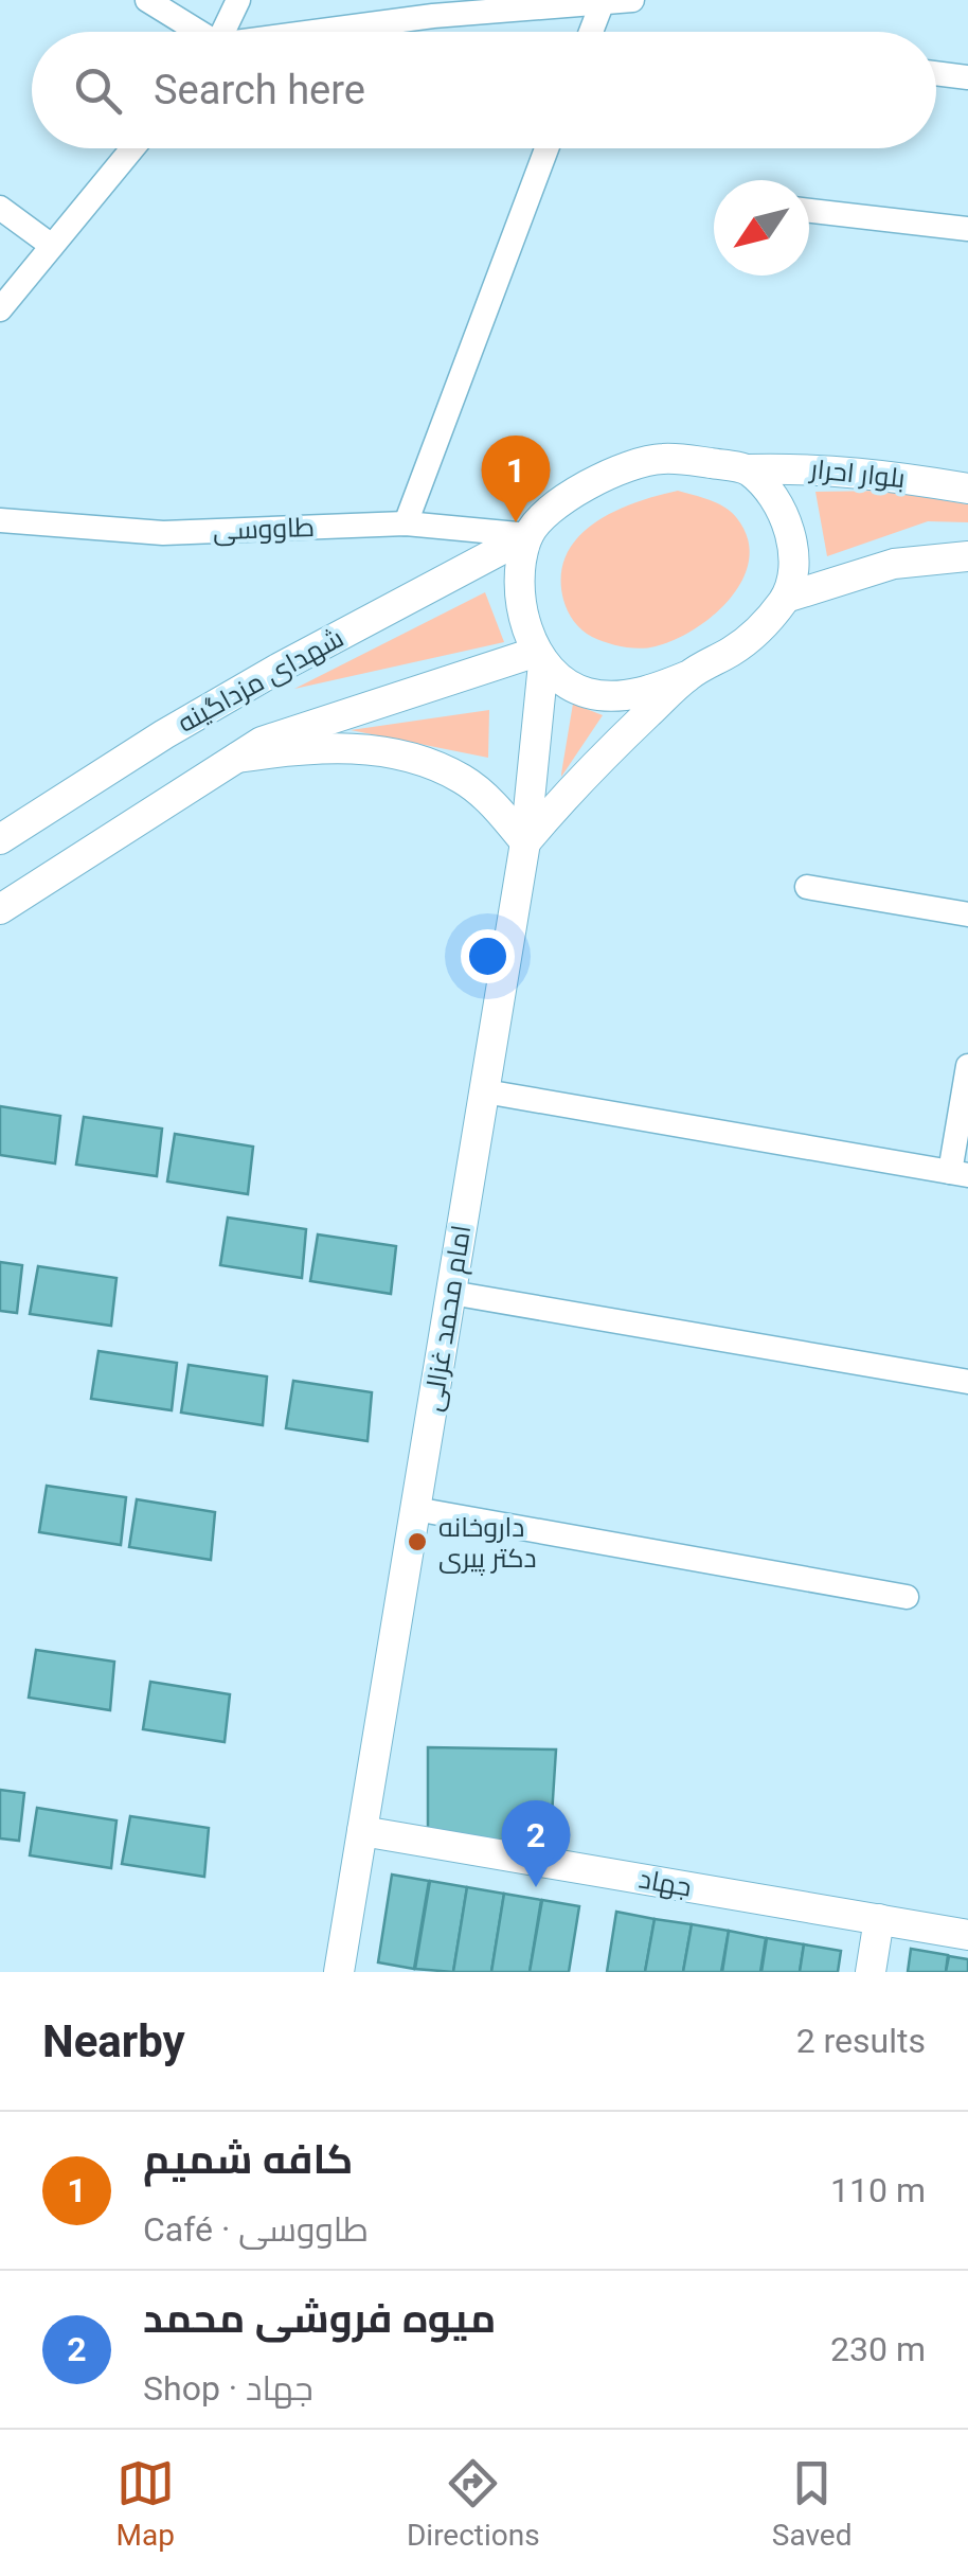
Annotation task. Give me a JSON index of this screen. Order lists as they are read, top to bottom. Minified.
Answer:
{"streets":{"street":["بلوار احرار","طاووسی","شهدای مزداگینه","امام محمد غزالی","جهاد"]},"crossings":[["بلوار احرار","طاووسی"],["بلوار احرار","شهدای مزداگینه"],["بلوار احرار","امام محمد غزالی"],["طاووسی","شهدای مزداگینه"],["طاووسی","امام محمد غزالی"],["شهدای مزداگینه","امام محمد غزالی"],["امام محمد غزالی","جهاد"]],"places":["داروخانه دکتر پیری"],"north":"bottom left","page":{"search":"Search here","pins":["1","2"],"heading":["Nearby","2 results"],"list":[{"mark":"1","name":"کافه شمیم","note":"Café · طاووسی","value":"110 m"},{"mark":"2","name":"میوه فروشی محمد","note":"Shop · جهاد","value":"230 m"}],"nav":["Map","Directions","Saved"]}}
